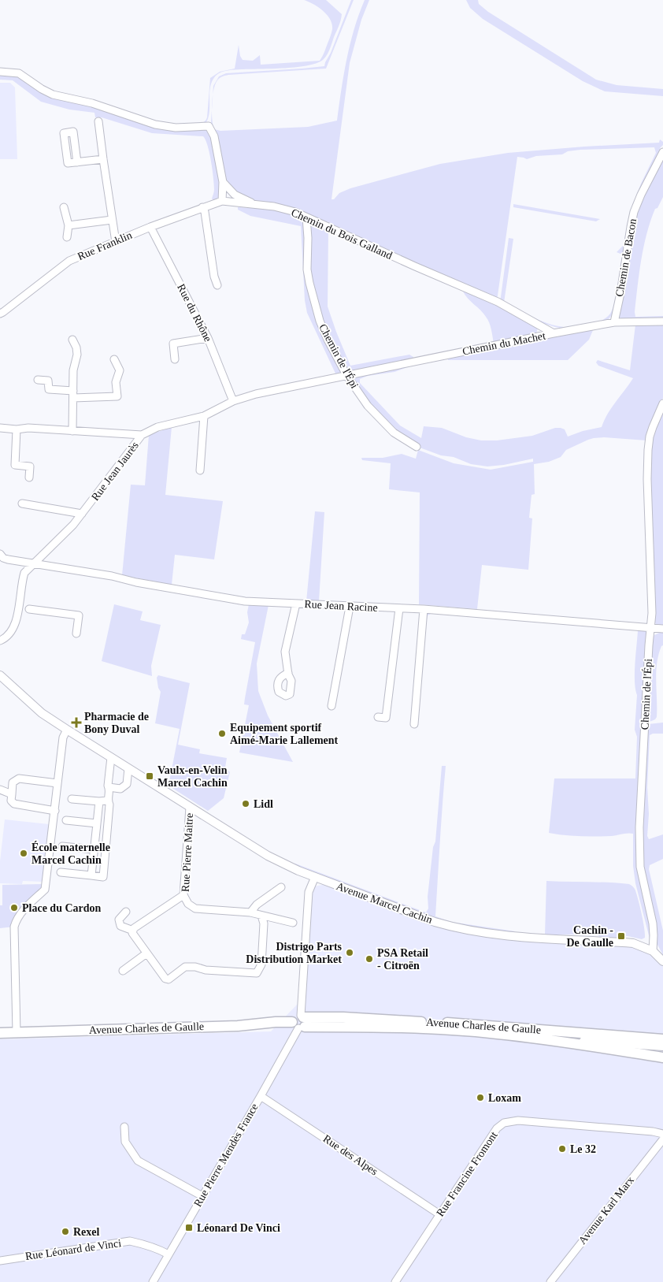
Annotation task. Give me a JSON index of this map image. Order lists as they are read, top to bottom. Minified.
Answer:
{"streets":{"main road":["Avenue Charles de Gaulle"],"street":["Chemin du Bois Galland","Rue Franklin","Chemin de Bacon","Rue du Rhône","Chemin du Machet","Chemin de l'Épi","Rue Jean Jaurès","Rue Jean Racine","Rue Pierre Maitre","Avenue Marcel Cachin","Rue Pierre Mendès France","Rue des Alpes","Rue Francine Fromont","Avenue Karl Marx","Rue Léonard de Vinci"]},"crossings":[["Chemin du Bois Galland","Rue Franklin"],["Chemin du Bois Galland","Chemin du Machet"],["Chemin du Bois Galland","Chemin de l'Épi"],["Rue Franklin","Rue du Rhône"],["Chemin de Bacon","Chemin du Machet"],["Rue du Rhône","Rue Jean Jaurès"],["Chemin du Machet","Chemin de l'Épi"],["Chemin du Machet","Rue Jean Jaurès"],["Chemin de l'Épi","Rue Jean Jaurès"],["Chemin de l'Épi","Rue Jean Racine"],["Chemin de l'Épi","Avenue Marcel Cachin"],["Rue Jean Jaurès","Rue Jean Racine"],["Rue Pierre Maitre","Avenue Marcel Cachin"],["Avenue Charles de Gaulle","Rue Pierre Mendès France"],["Rue Pierre Mendès France","Rue des Alpes"],["Rue Pierre Mendès France","Rue Léonard de Vinci"],["Rue des Alpes","Rue Francine Fromont"]],"places":{"health":["Pharmacie de Bony Duval"],"other":["Equipement sportif Aimé-Marie Lallement","Lidl","École maternelle Marcel Cachin","Place du Cardon","Distrigo Parts Distribution Market","PSA Retail - Citroën","Loxam","Le 32","Rexel"],"transit":["Vaulx-en-Velin Marcel Cachin","Cachin - De Gaulle","Léonard De Vinci"]}}
